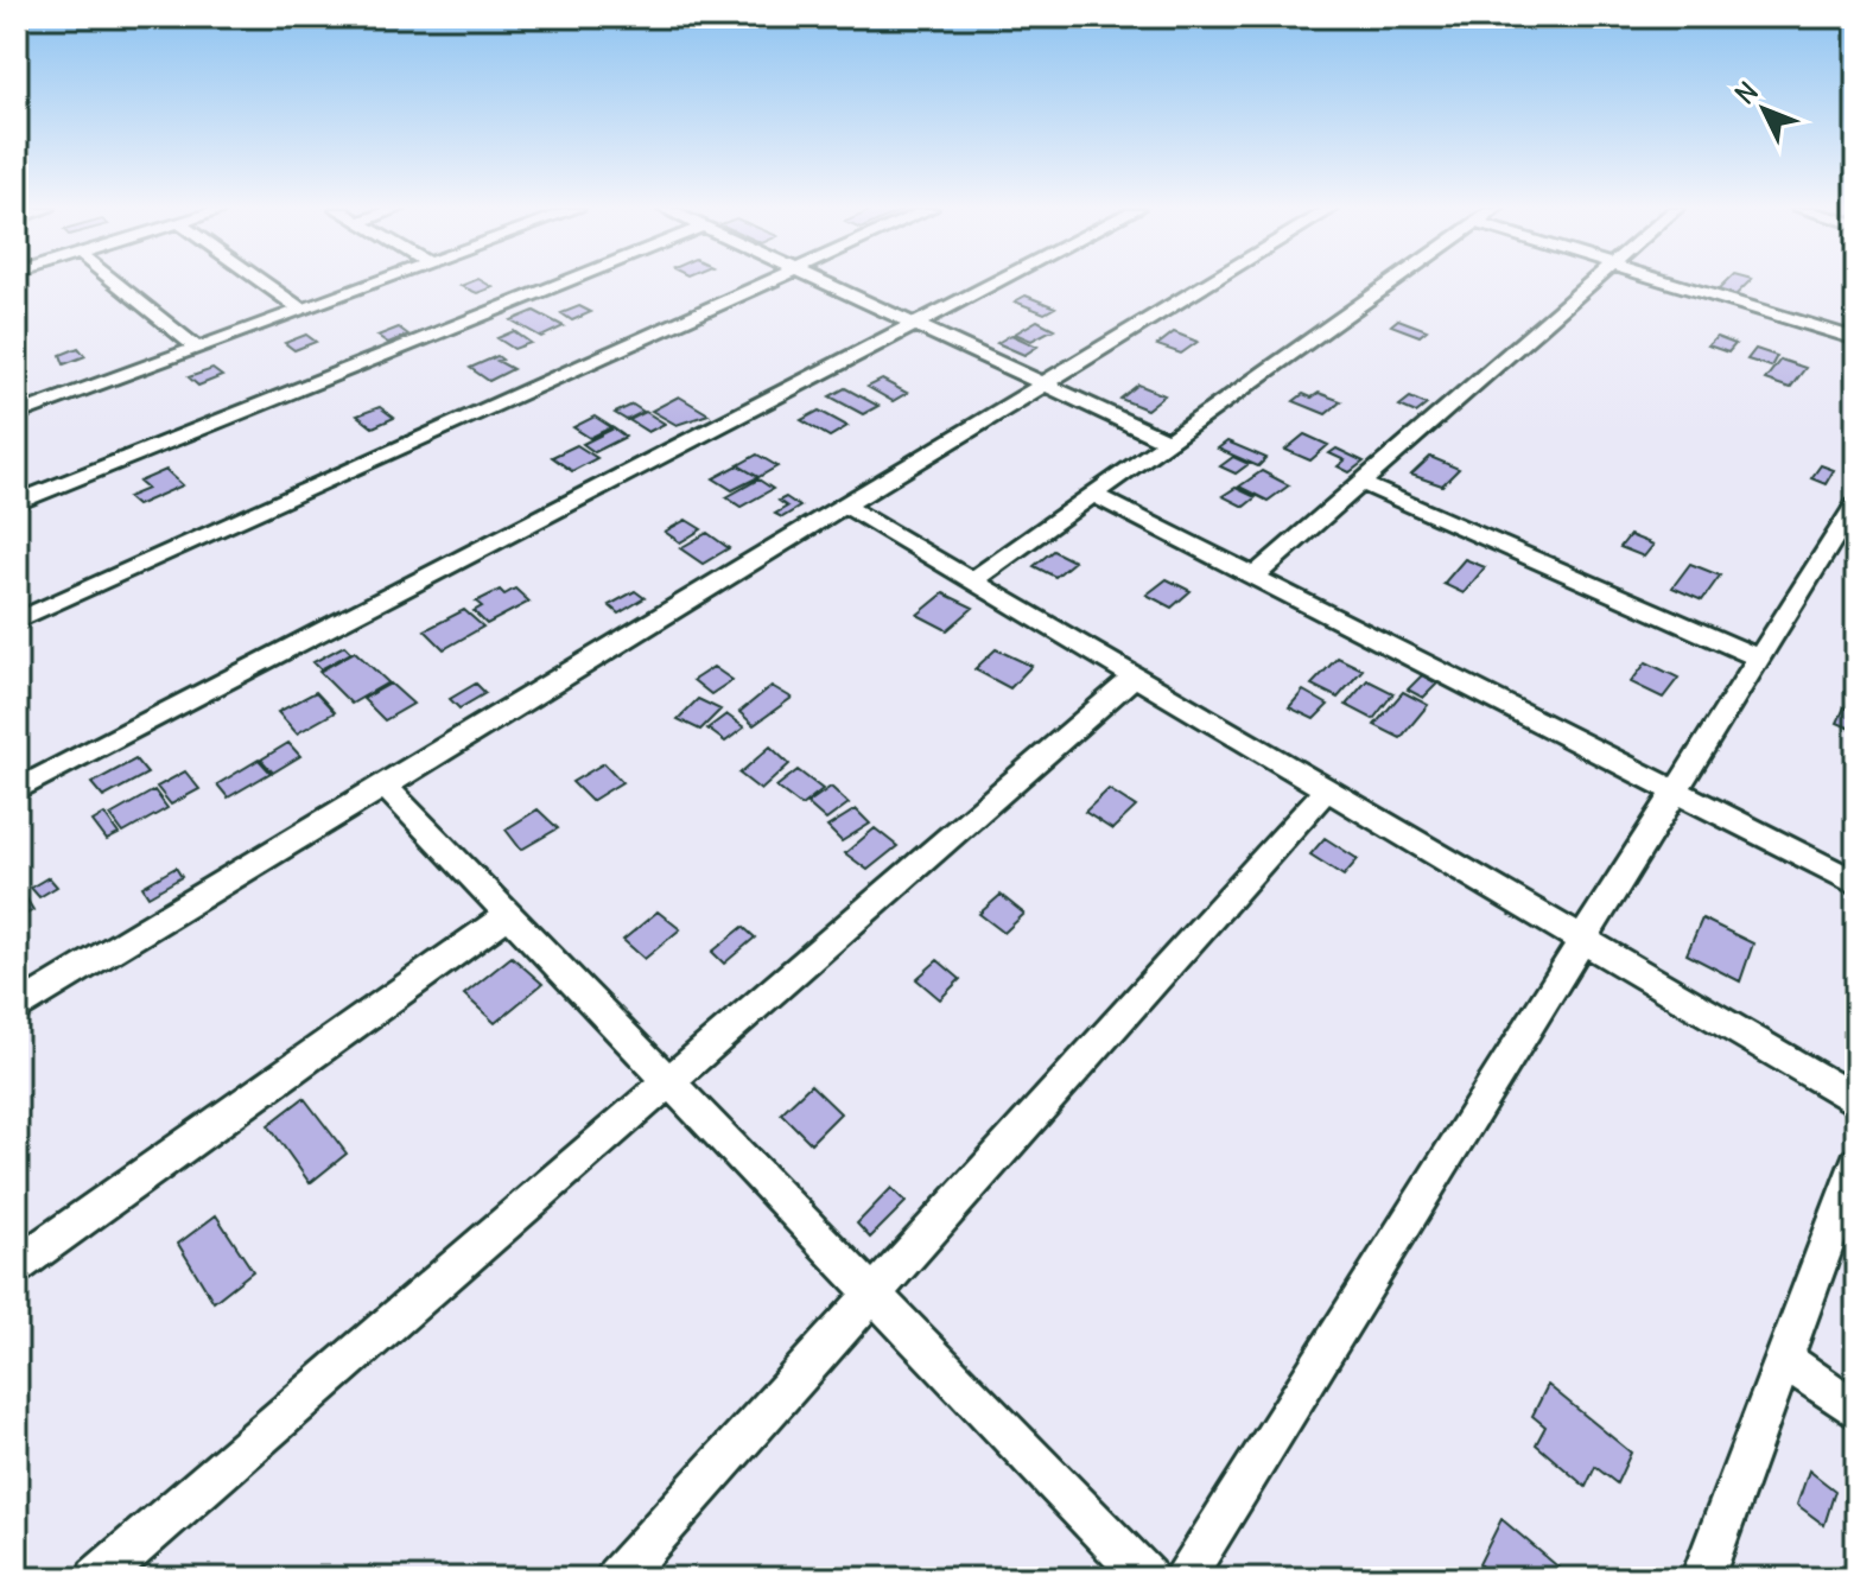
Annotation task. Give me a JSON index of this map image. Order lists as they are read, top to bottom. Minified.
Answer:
{"north":"top left"}
